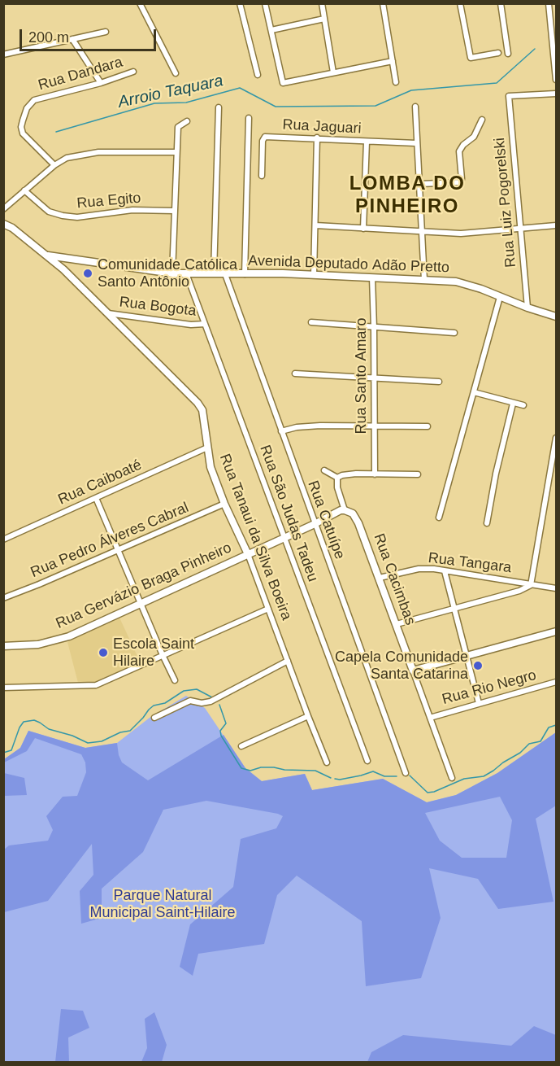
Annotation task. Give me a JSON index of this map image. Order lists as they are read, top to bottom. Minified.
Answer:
{"streets":{"street":["Rua Dandara","Rua Jaguari","Rua Egito","Rua Luiz Pogorelski","Avenida Deputado Adão Pretto","Rua Bogota","Rua Santo Amaro","Rua Caiboaté","Rua São Judas Tadeu","Rua Catuípe","Rua Tanaui da Silva Boeira","Rua Pedro Álveres Cabral","Rua Tangara","Rua Cacimbas","Rua Gervázio Braga Pinheiro","Rua Rio Negro"]},"crossings":[["Rua Luiz Pogorelski","Avenida Deputado Adão Pretto"],["Avenida Deputado Adão Pretto","Rua Santo Amaro"],["Avenida Deputado Adão Pretto","Rua São Judas Tadeu"],["Avenida Deputado Adão Pretto","Rua Catuípe"],["Avenida Deputado Adão Pretto","Rua Tanaui da Silva Boeira"],["Rua Bogota","Rua São Judas Tadeu"],["Rua Bogota","Rua Tanaui da Silva Boeira"],["Rua Caiboaté","Rua Tanaui da Silva Boeira"],["Rua São Judas Tadeu","Rua Gervázio Braga Pinheiro"],["Rua Catuípe","Rua Gervázio Braga Pinheiro"],["Rua Tanaui da Silva Boeira","Rua Pedro Álveres Cabral"],["Rua Tanaui da Silva Boeira","Rua Gervázio Braga Pinheiro"],["Rua Tangara","Rua Cacimbas"],["Rua Cacimbas","Rua Gervázio Braga Pinheiro"],["Rua Cacimbas","Rua Rio Negro"]],"districts":["LOMBA DO PINHEIRO"],"water":["Arroio Taquara"],"parks":["Parque Natural Municipal Saint-Hilaire"],"places":["Comunidade Católica Santo Antônio","Escola Saint Hilaire","Capela Comunidade Santa Catarina"],"scale_bar":"200 m"}
